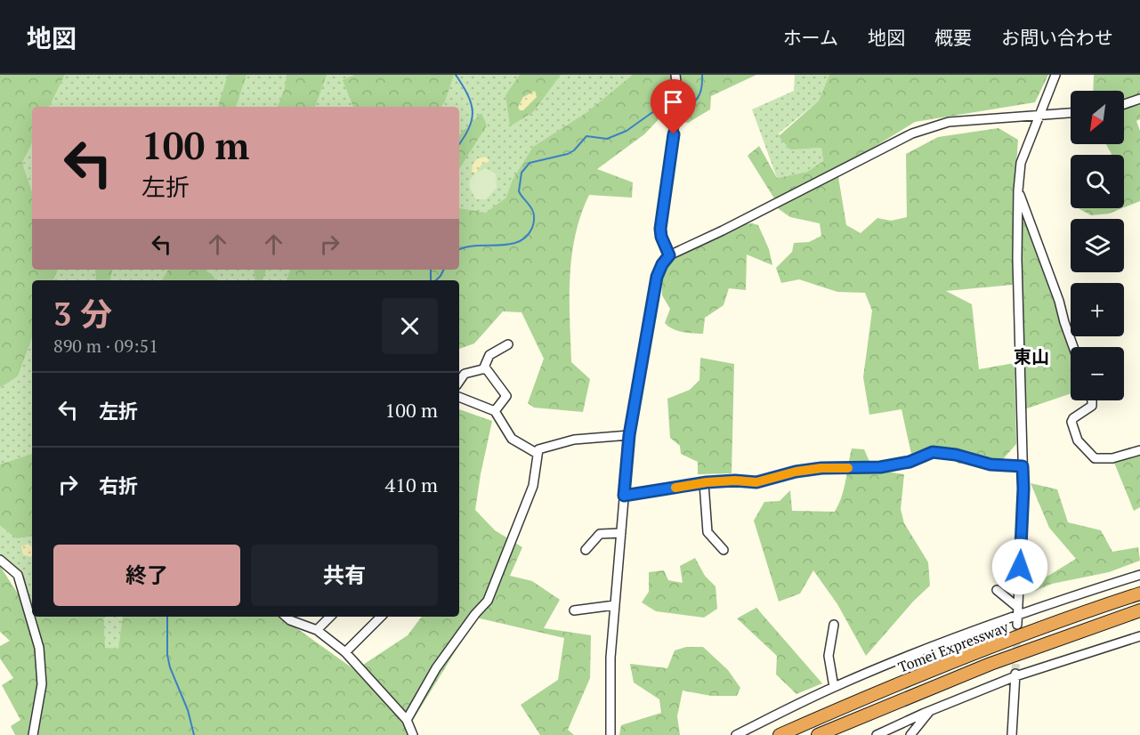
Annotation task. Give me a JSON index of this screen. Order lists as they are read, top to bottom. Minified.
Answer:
{"streets":{"highway":["Tomei Expressway"]},"districts":["東山"],"north":"bottom left","page":{"header":"地図","nav":["ホーム","地図","概要","お問い合わせ"],"map_buttons":["+","−"],"turn":["100 m","左折"],"heading":["3 分","890 m · 09:51"],"list":[{"name":"左折","value":"100 m"},{"name":"右折","value":"410 m"}],"buttons":["終了","共有"]}}
